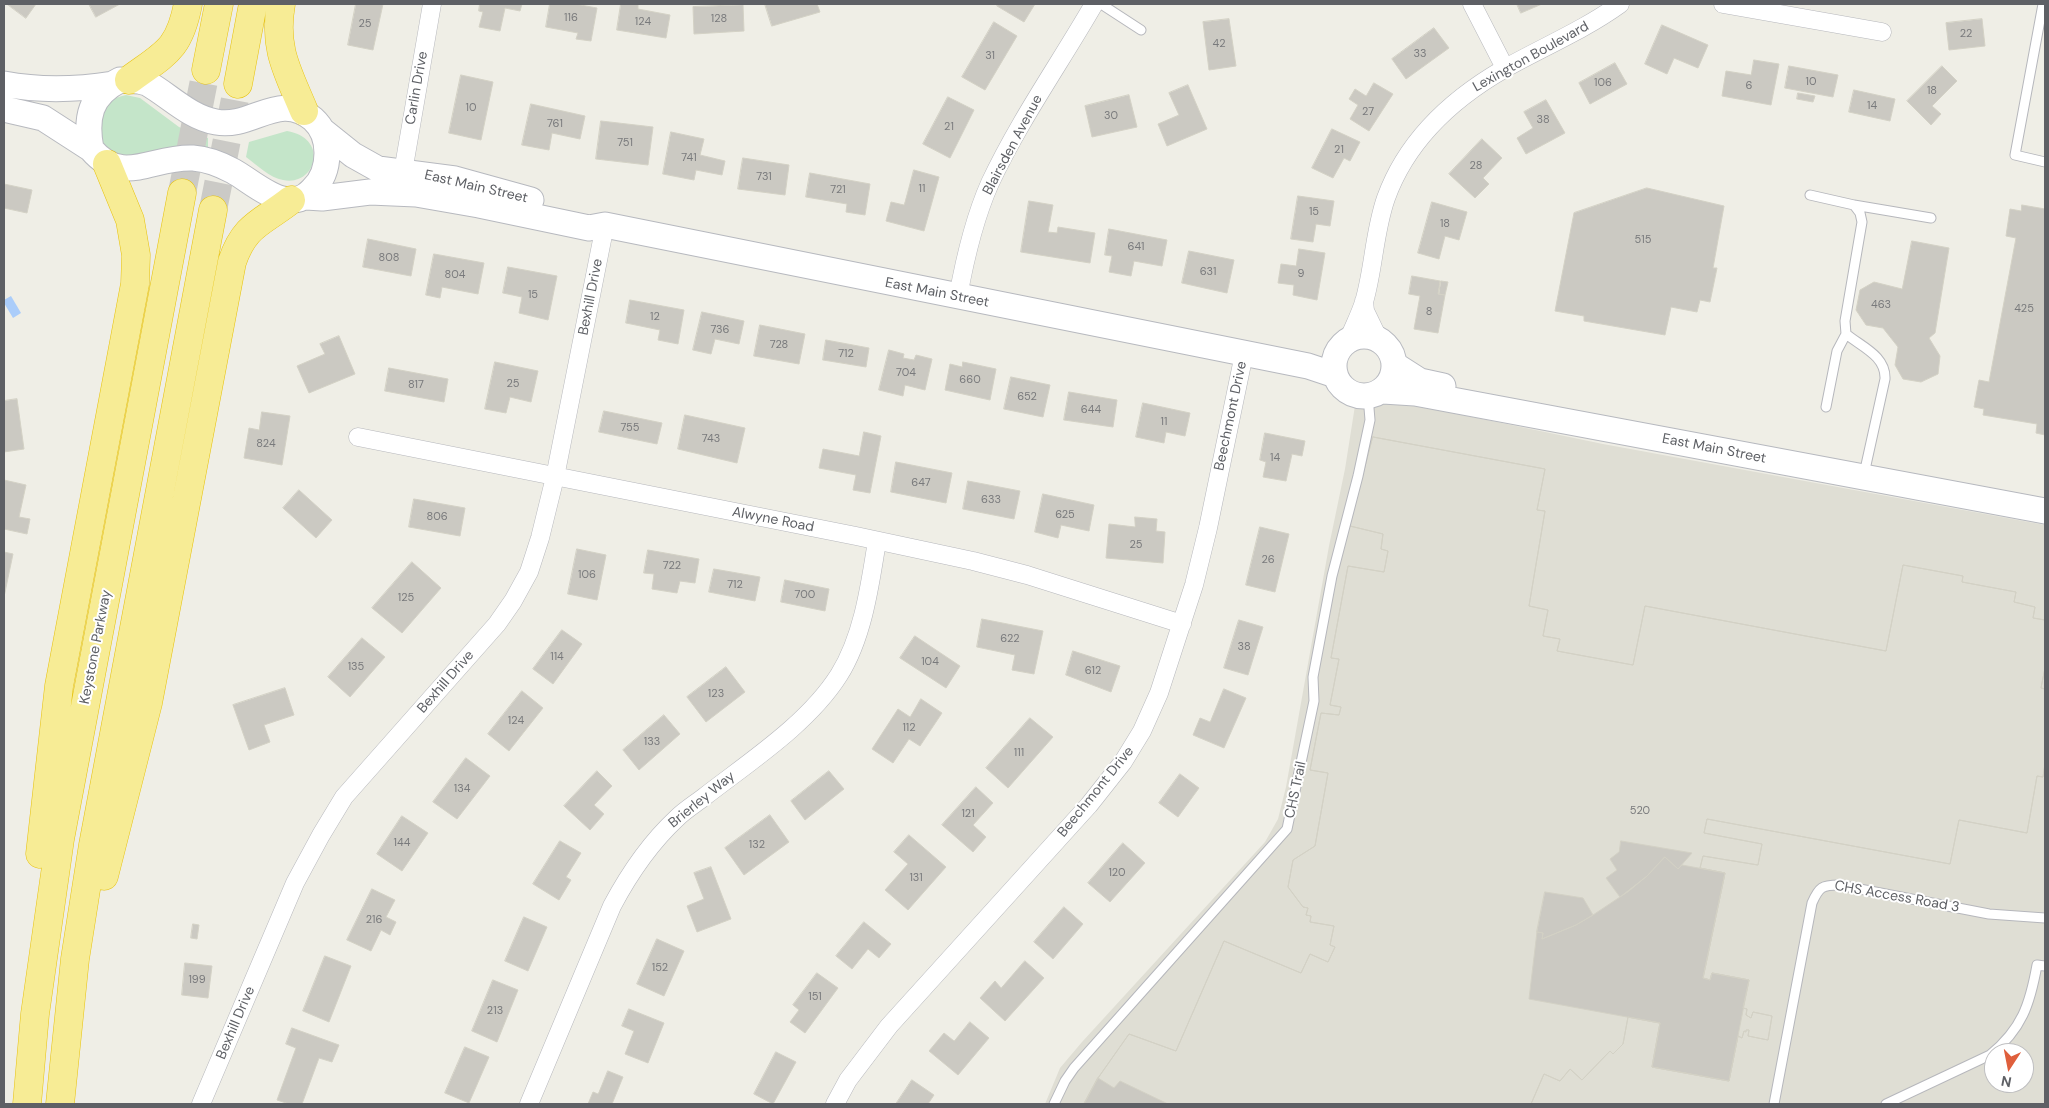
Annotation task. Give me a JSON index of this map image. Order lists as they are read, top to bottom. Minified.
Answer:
{"streets":{"highway":["Keystone Parkway"],"main road":["East Main Street"],"street":["Lexington Boulevard","Carlin Drive","Blairsden Avenue","Bexhill Drive","Beechmont Drive","Alwyne Road","Brierley Way"],"lane":["CHS Trail","CHS Access Road 3"]},"crossings":[["Lexington Boulevard","East Main Street"],["Lexington Boulevard","CHS Trail"],["Carlin Drive","East Main Street"],["Blairsden Avenue","East Main Street"],["East Main Street","Bexhill Drive"],["East Main Street","Beechmont Drive"],["East Main Street","CHS Trail"],["Bexhill Drive","Alwyne Road"],["Beechmont Drive","Alwyne Road"],["Alwyne Road","Brierley Way"]],"house_numbers":["116","128","124","25","22","42","33","31","10","106","6","18","14","10","27","30","38","761","21","751","21","741","28","731","11","721","15","18","515","641","808","631","9","804","15","463","425","8","12","736","728","712","704","660","25","817","652","644","11","755","743","824","14","647","633","625","806","25","26","722","106","712","700","125","622","38","114","104","135","612","123","124","112","133","111","134","520","121","144","132","120","131","216","152","199","151","213"],"north":"bottom"}
